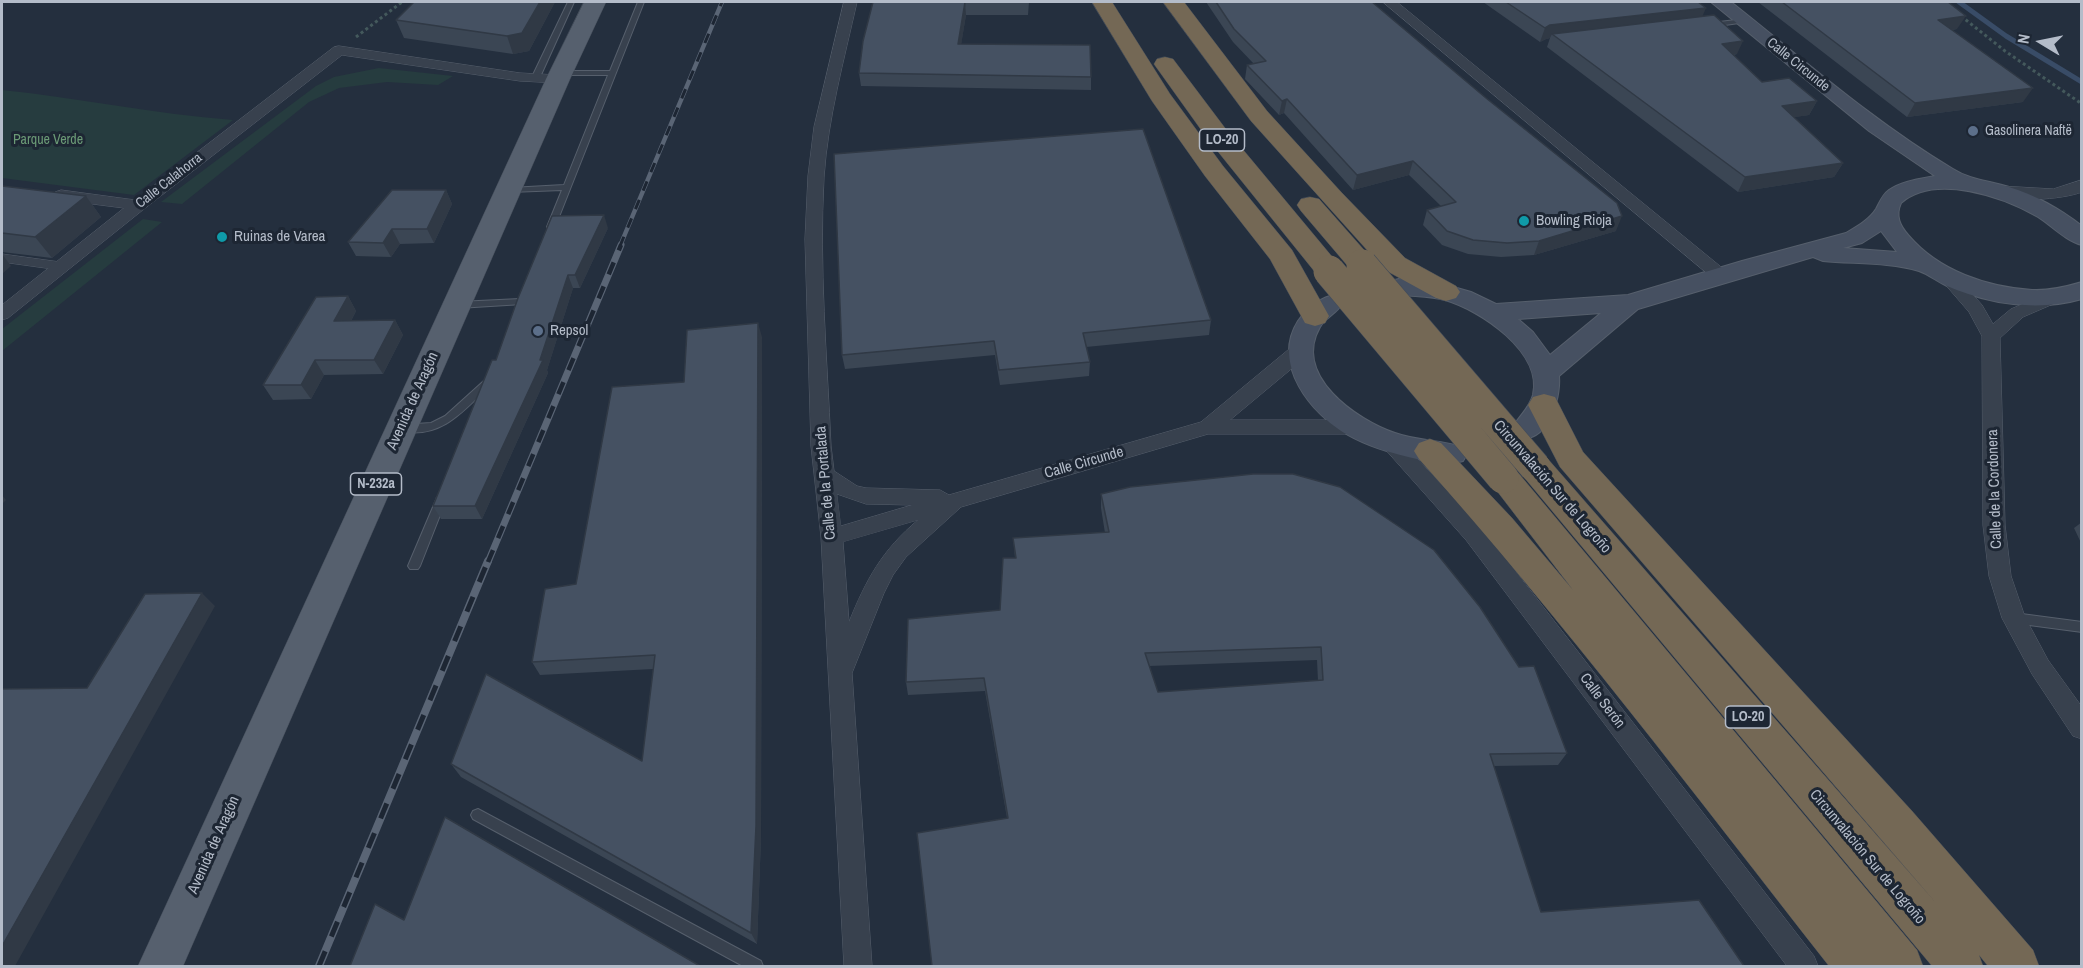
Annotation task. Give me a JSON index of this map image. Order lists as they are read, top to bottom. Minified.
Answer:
{"streets":{"highway":["LO-20","Circunvalación Sur de Logroño"],"main road":["Calle Circunde","Avenida de Aragón","N-232a"],"street":["Calle Calahorra","Calle de la Portalada","Calle de la Cordonera","Calle Serón"]},"crossings":[["Calle Circunde","Calle de la Portalada"]],"parks":["Parque Verde"],"places":["Gasolinera Naftë","Bowling Rioja","Ruinas de Varea","Repsol"],"north":"left"}
